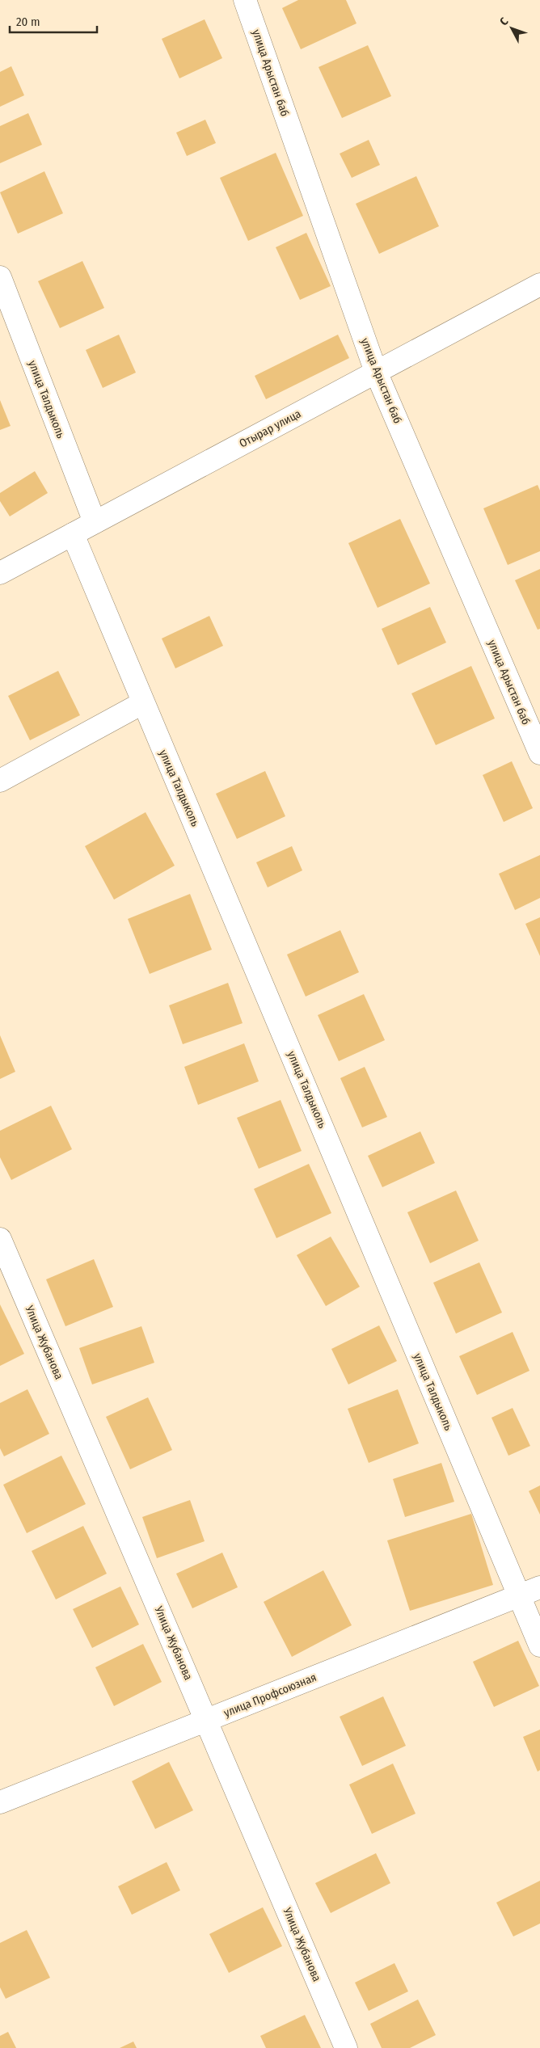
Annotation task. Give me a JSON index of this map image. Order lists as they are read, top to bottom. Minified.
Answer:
{"streets":{"street":["улица Арыстан баб","улица Талдыколь","Отырар улица","Улица Жубанова","улица Профсоюзная"]},"crossings":[["улица Арыстан баб","Отырар улица"],["улица Талдыколь","Отырар улица"],["улица Талдыколь","улица Профсоюзная"],["Улица Жубанова","улица Профсоюзная"]],"scale_bar":"20 m","north":"top left"}
